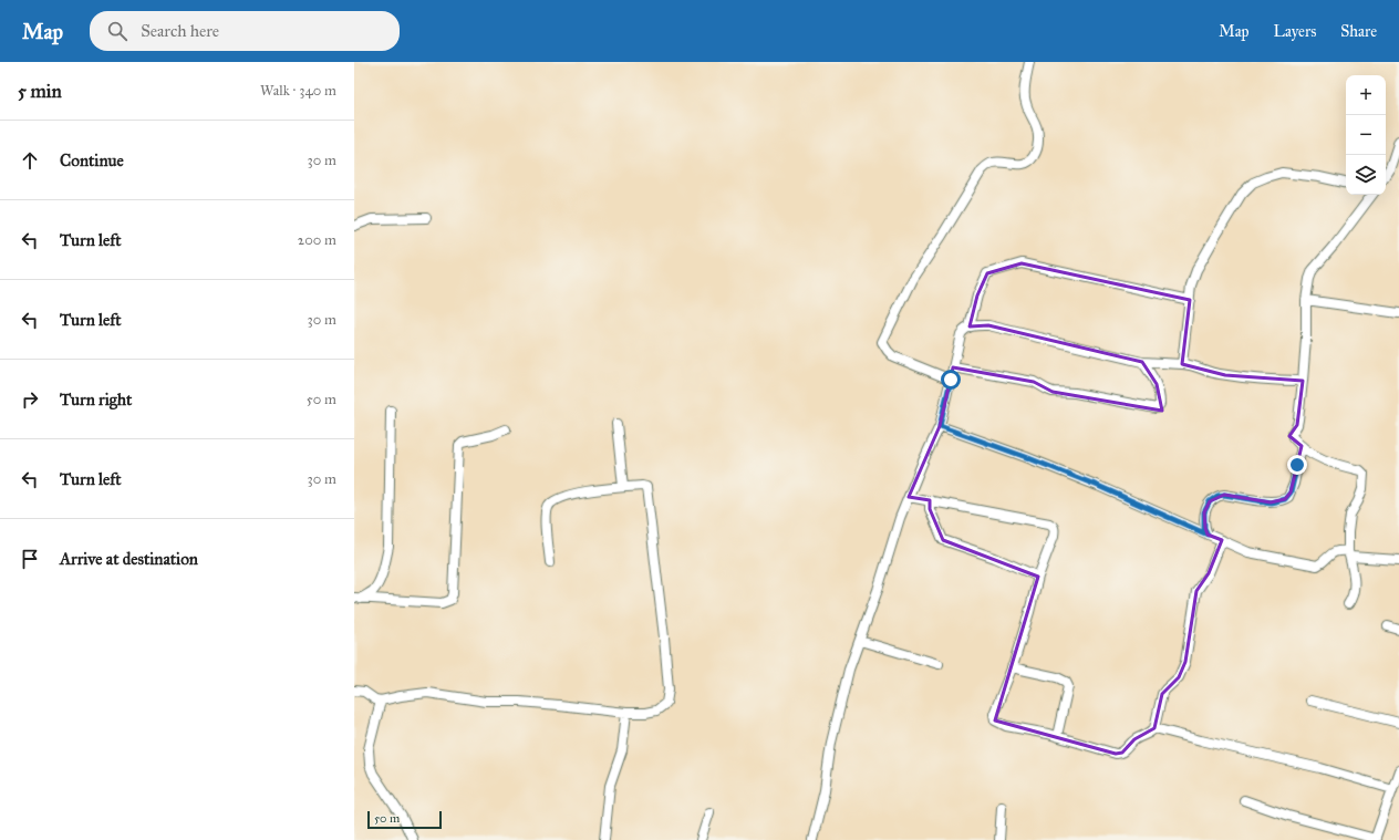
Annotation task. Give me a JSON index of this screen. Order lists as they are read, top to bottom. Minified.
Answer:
{"scale_bar":"50 m","page":{"header":"Map","search":"Search here","nav":["Map","Layers","Share"],"heading":["5 min","Walk · 340 m"],"map_buttons":["+","−"],"list":[["Continue","30 m"],["Turn left","200 m"],["Turn left","30 m"],["Turn right","50 m"],["Turn left","30 m"],"Arrive at destination"],"scale":"50 m"}}
